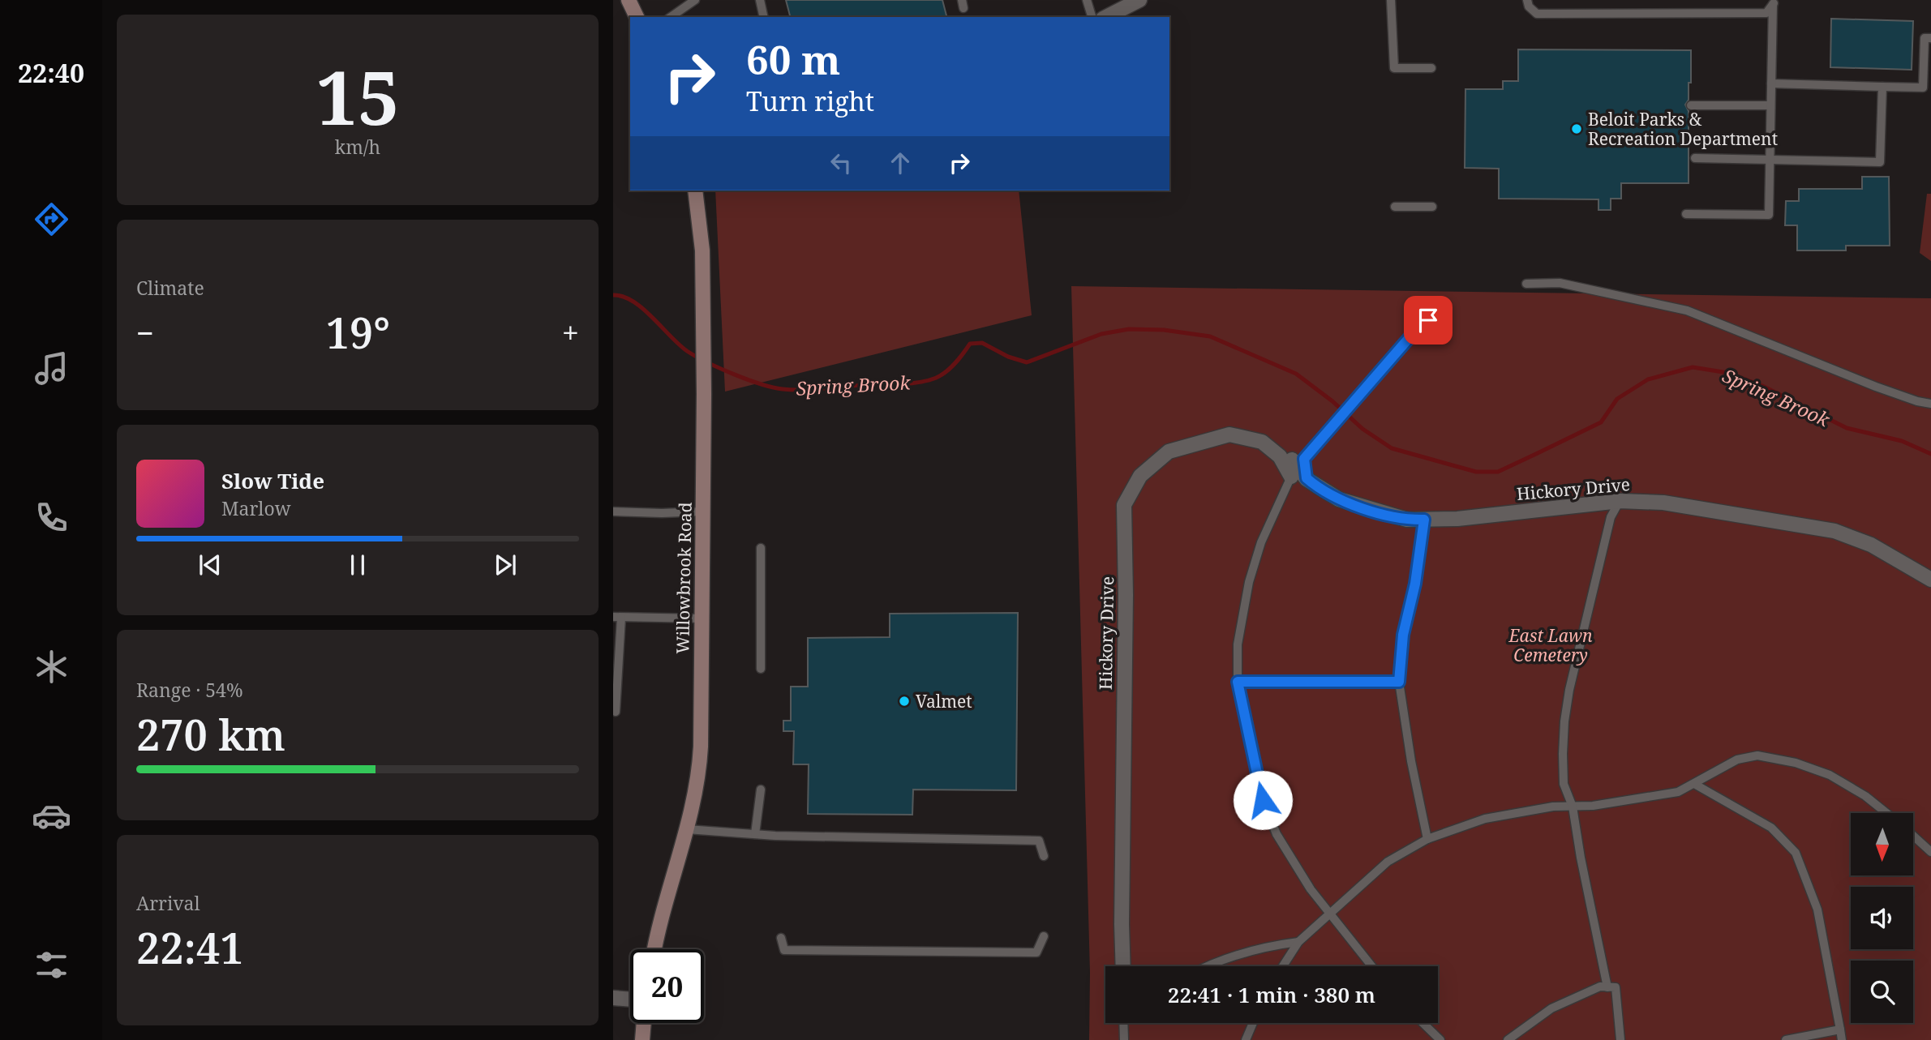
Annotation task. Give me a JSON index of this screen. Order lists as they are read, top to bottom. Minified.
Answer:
{"streets":{"street":["Hickory Drive","Willowbrook Road"]},"water":["Spring Brook"],"parks":["East Lawn Cemetery"],"places":["Beloit Parks & Recreation Department","Valmet"],"north":"bottom","page":{"tabs":"22:40","tile":[["15","km/h"],"Climate",["Range · 54%","270 km"],["Arrival","22:41"]],"turn":["60 m","Turn right"],"heat":["−","19°","+"],"song":["Slow Tide","Marlow"],"limit":"20","trip":"22:41 · 1 min · 380 m"}}
